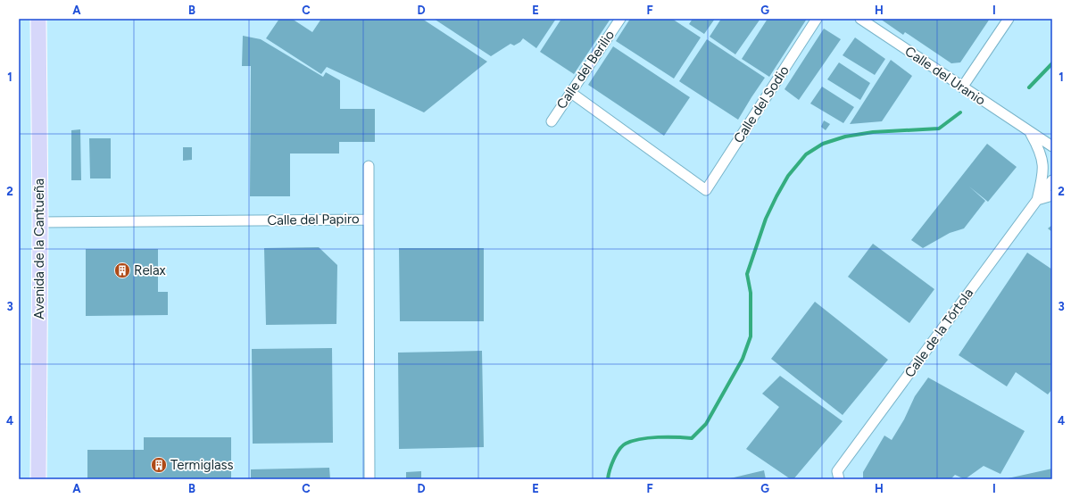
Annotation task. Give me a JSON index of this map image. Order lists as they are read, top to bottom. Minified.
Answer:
{"streets":{"main road":["Avenida de la Cantueña"],"street":["Calle del Berilio","Calle del Uranio","Calle del Sodio","Calle del Papiro","Calle de la Tórtola"]},"crossings":[["Calle del Berilio","Calle del Sodio"],["Calle del Papiro","Avenida de la Cantueña"]],"places":{"building":["Relax","Termiglass"]},"grid":{"columns":["A","B","C","D","E","F","G","H","I"],"rows":["1","2","3","4"]}}
